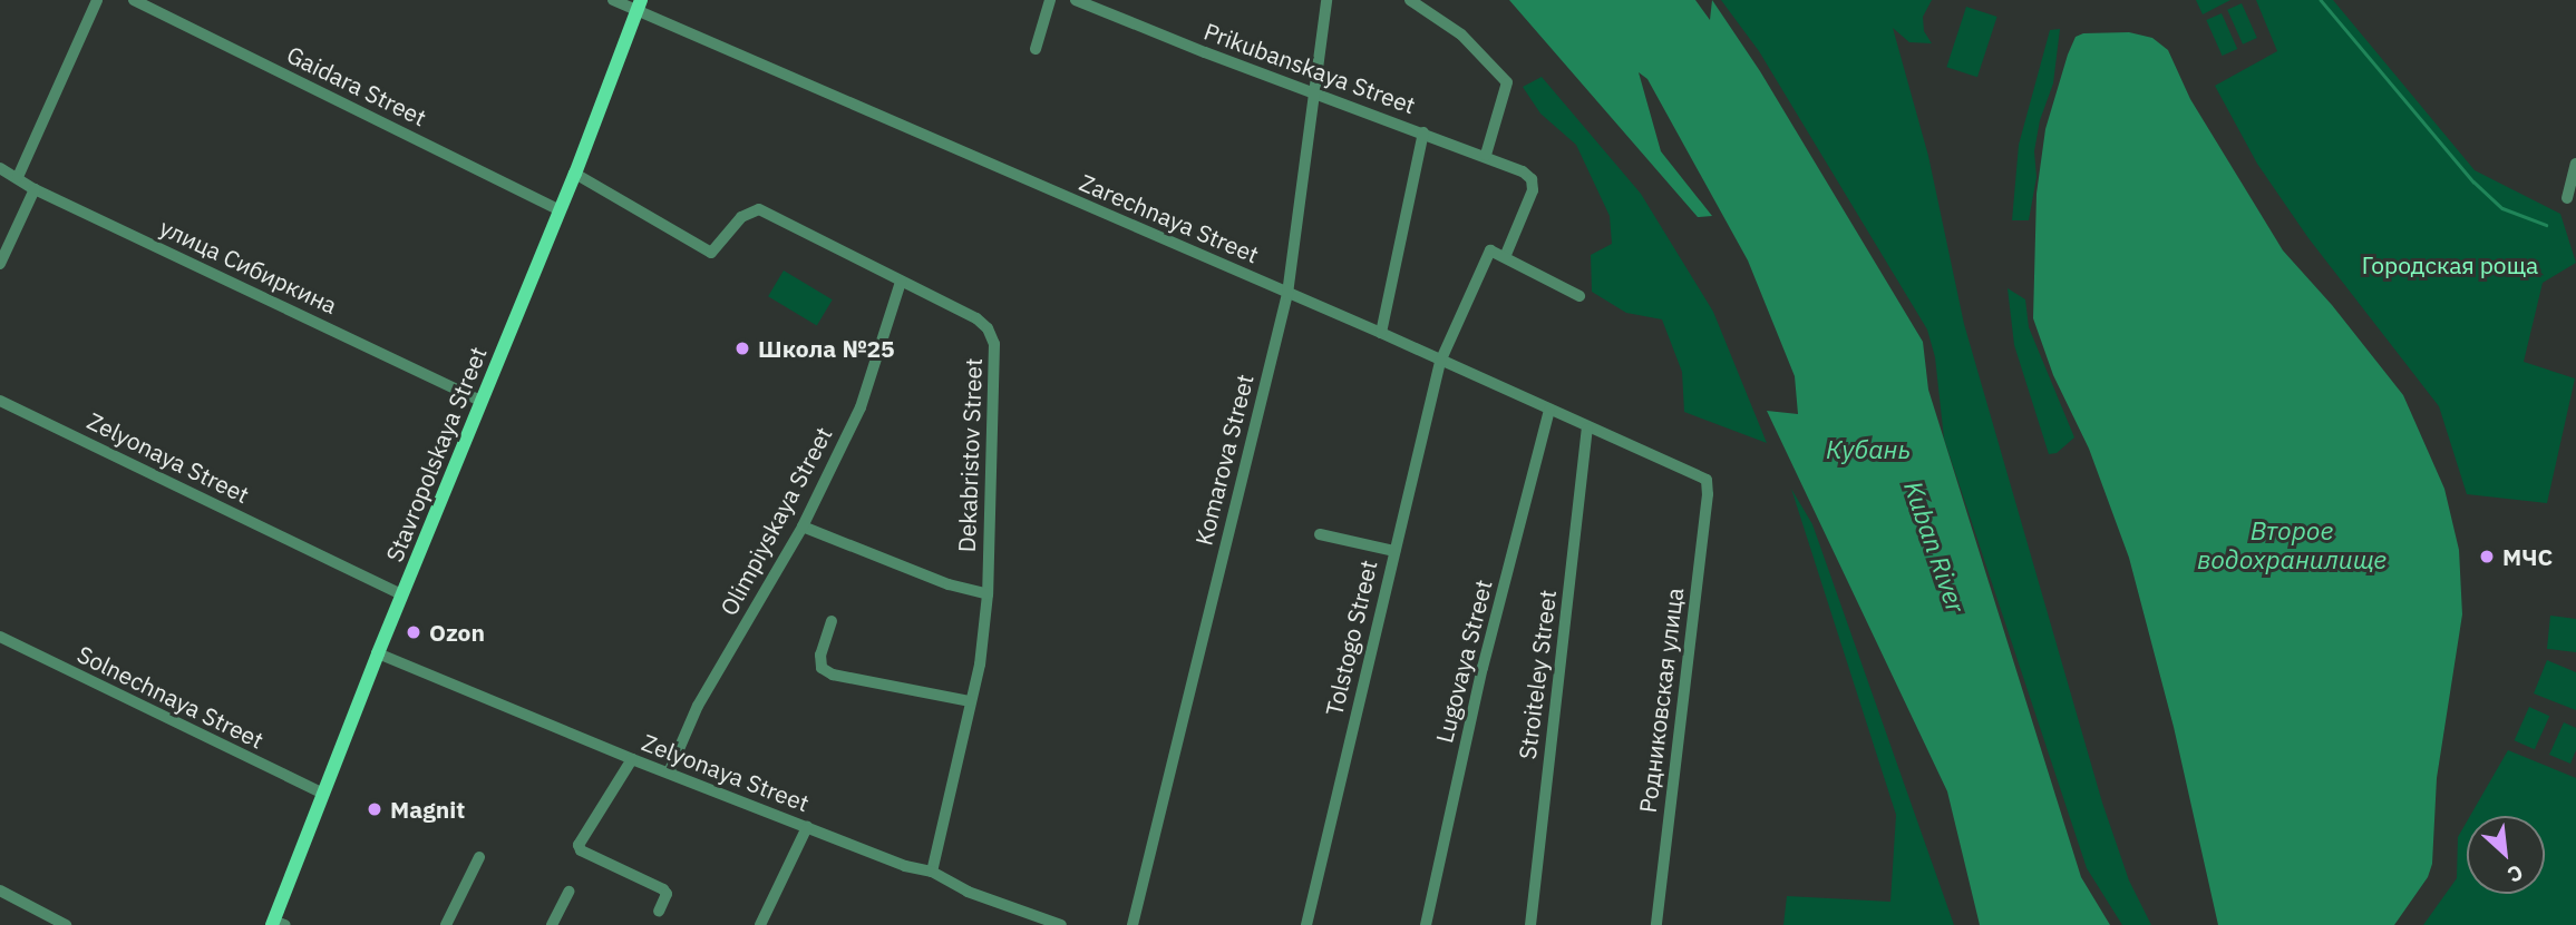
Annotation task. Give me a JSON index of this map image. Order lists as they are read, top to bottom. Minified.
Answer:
{"streets":{"main road":["Stavropolskaya Street"],"street":["Prikubanskaya Street","Gaidara Street","Zarechnaya Street","улица Сибиркина","Dekabristov Street","Zelyonaya Street","Komarova Street","Olimpiyskaya Street","Tolstogo Street","Lugovaya Street","Stroiteley Street","Solnechnaya Street","Родниковская улица"]},"crossings":[["Prikubanskaya Street","Komarova Street"],["Prikubanskaya Street","Tolstogo Street"],["Gaidara Street","Stavropolskaya Street"],["Zarechnaya Street","Stavropolskaya Street"],["Zarechnaya Street","Komarova Street"],["Zarechnaya Street","Tolstogo Street"],["Zarechnaya Street","Lugovaya Street"],["Zarechnaya Street","Stroiteley Street"],["Zarechnaya Street","Родниковская улица"],["улица Сибиркина","Stavropolskaya Street"],["Stavropolskaya Street","Dekabristov Street"],["Stavropolskaya Street","Zelyonaya Street"],["Stavropolskaya Street","Solnechnaya Street"],["Dekabristov Street","Zelyonaya Street"],["Dekabristov Street","Olimpiyskaya Street"],["Zelyonaya Street","Olimpiyskaya Street"]],"water":["Кубань","Второе водохранилище","Kuban River"],"parks":["Городская роща"],"places":["Школа №25","МЧС","Ozon","Magnit"],"north":"bottom right"}
